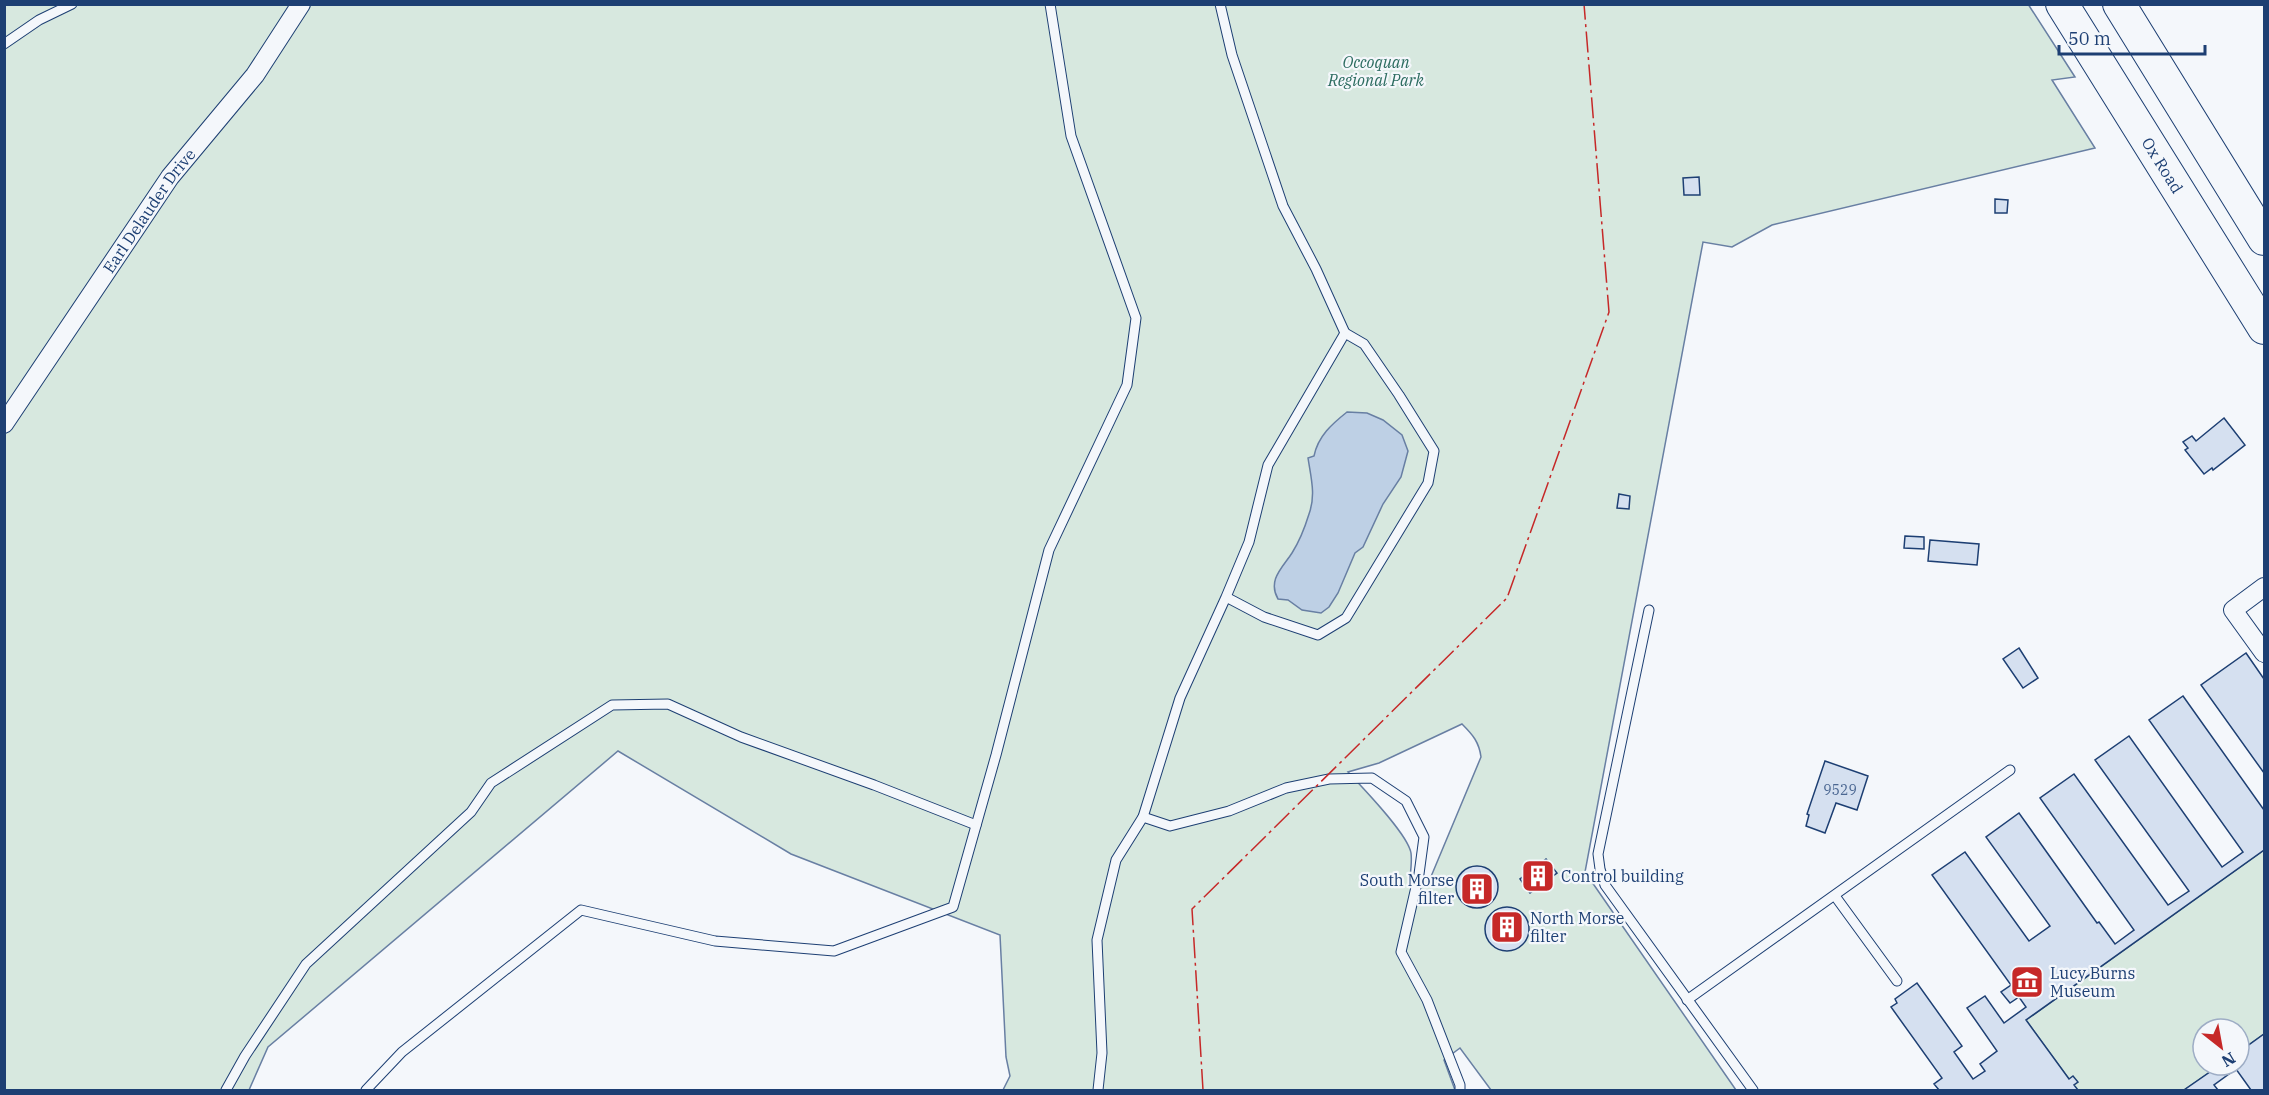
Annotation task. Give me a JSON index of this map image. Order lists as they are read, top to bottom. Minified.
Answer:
{"streets":{"highway":["Ox Road"],"street":["Earl Delauder Drive"]},"parks":["Occoquan Regional Park"],"places":{"building":["Control building","South Morse filter","North Morse filter"],"museum":["Lucy Burns Museum"]},"house_numbers":["9529"],"scale_bar":"50 m","north":"bottom right"}
